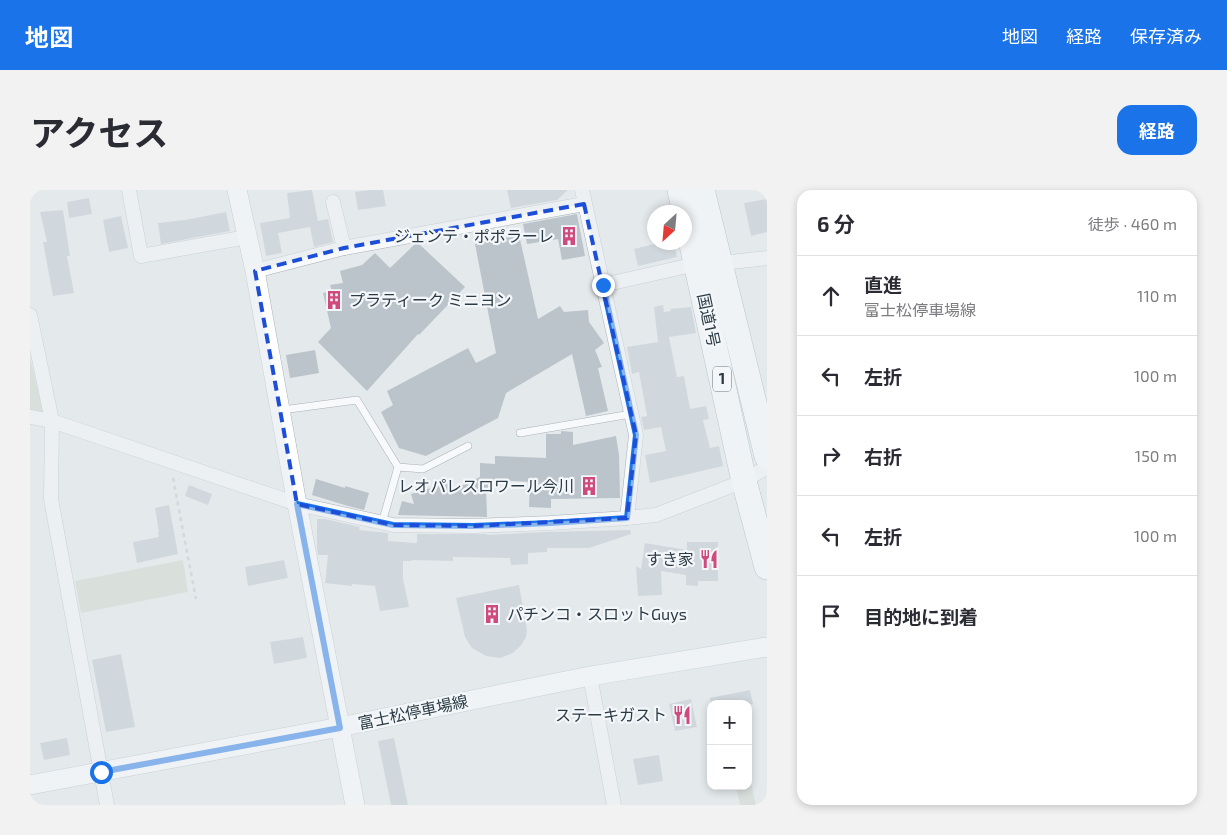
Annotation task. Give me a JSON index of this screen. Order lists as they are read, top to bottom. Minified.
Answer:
{"streets":{"highway":["国道1号","1"],"main road":["富士松停車場線"]},"places":{"building":["ジェンテ・ポポラーレ","プラティーク ミニヨン","レオパレスロワール今川","パチンコ・スロットGuys"],"restaurant":["すき家","ステーキガスト"]},"north":"bottom left","page":{"header":"地図","nav":["地図","経路","保存済み"],"title":"アクセス","buttons":"経路","heading":["6 分","徒歩 · 460 m"],"list":[["直進","富士松停車場線","110 m"],["左折","100 m"],["右折","150 m"],["左折","100 m"],"目的地に到着"],"map_buttons":["+","−"]}}
